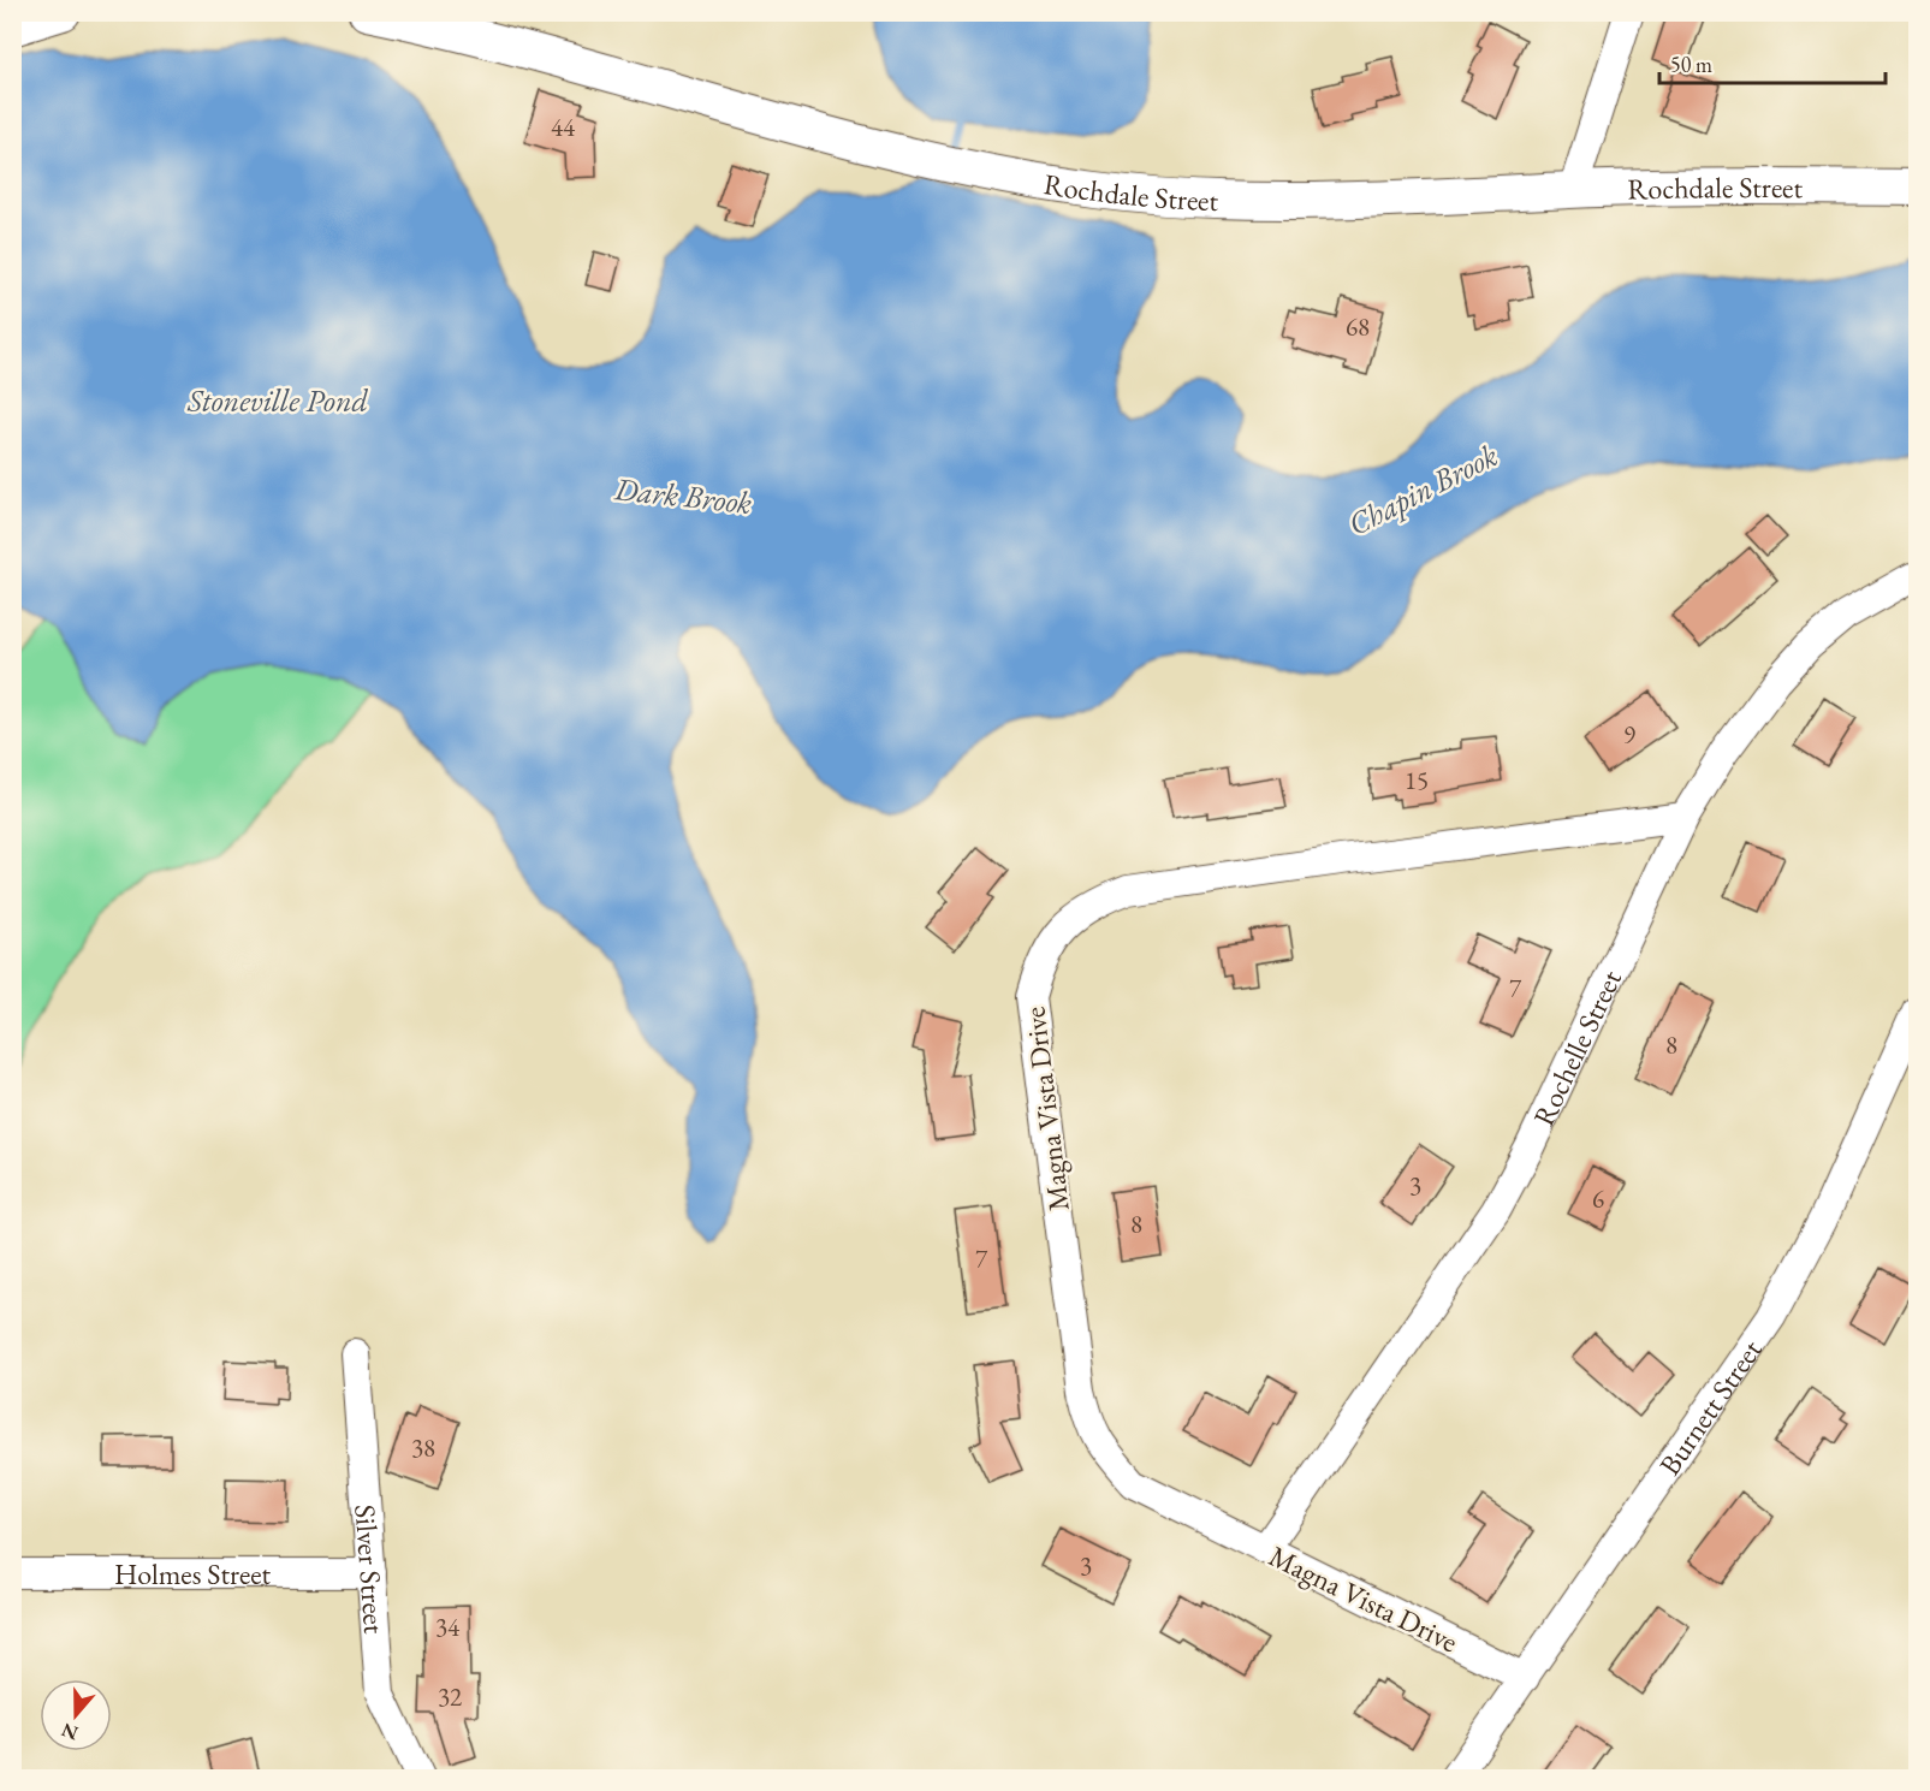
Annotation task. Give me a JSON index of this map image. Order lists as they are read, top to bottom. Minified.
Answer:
{"streets":{"street":["Rochdale Street","Rochelle Street","Magna Vista Drive","Burnett Street","Silver Street","Holmes Street"]},"crossings":[["Rochelle Street","Magna Vista Drive"],["Magna Vista Drive","Burnett Street"],["Silver Street","Holmes Street"]],"water":["Stoneville Pond","Chapin Brook","Dark Brook"],"house_numbers":["44","68","9","15","7","8","3","6","8","7","38","3","34","32"],"scale_bar":"50 m","north":"bottom"}
